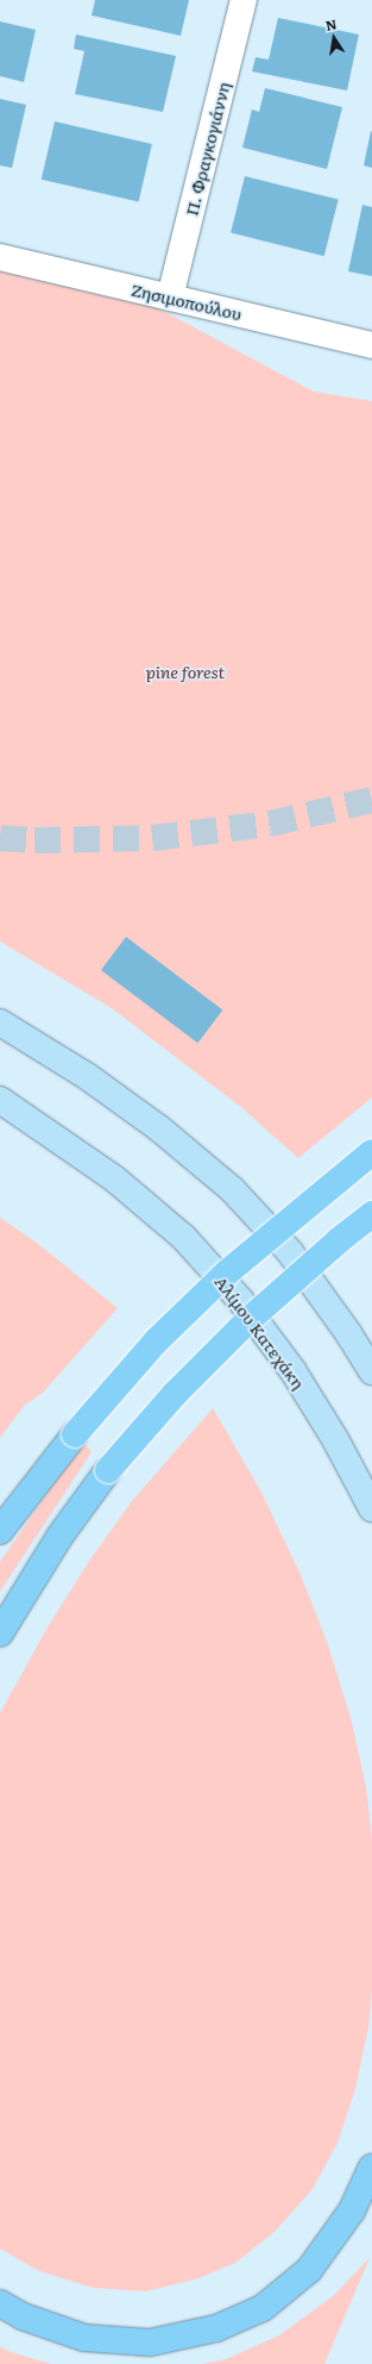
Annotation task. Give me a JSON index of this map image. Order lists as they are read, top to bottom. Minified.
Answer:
{"streets":{"main road":["Αλίμου Κατεχάκη"],"street":["Π. Φραγκογιάννη","Ζησιμοπούλου"]},"crossings":[["Π. Φραγκογιάννη","Ζησιμοπούλου"]],"parks":["pine forest"],"north":"top"}
